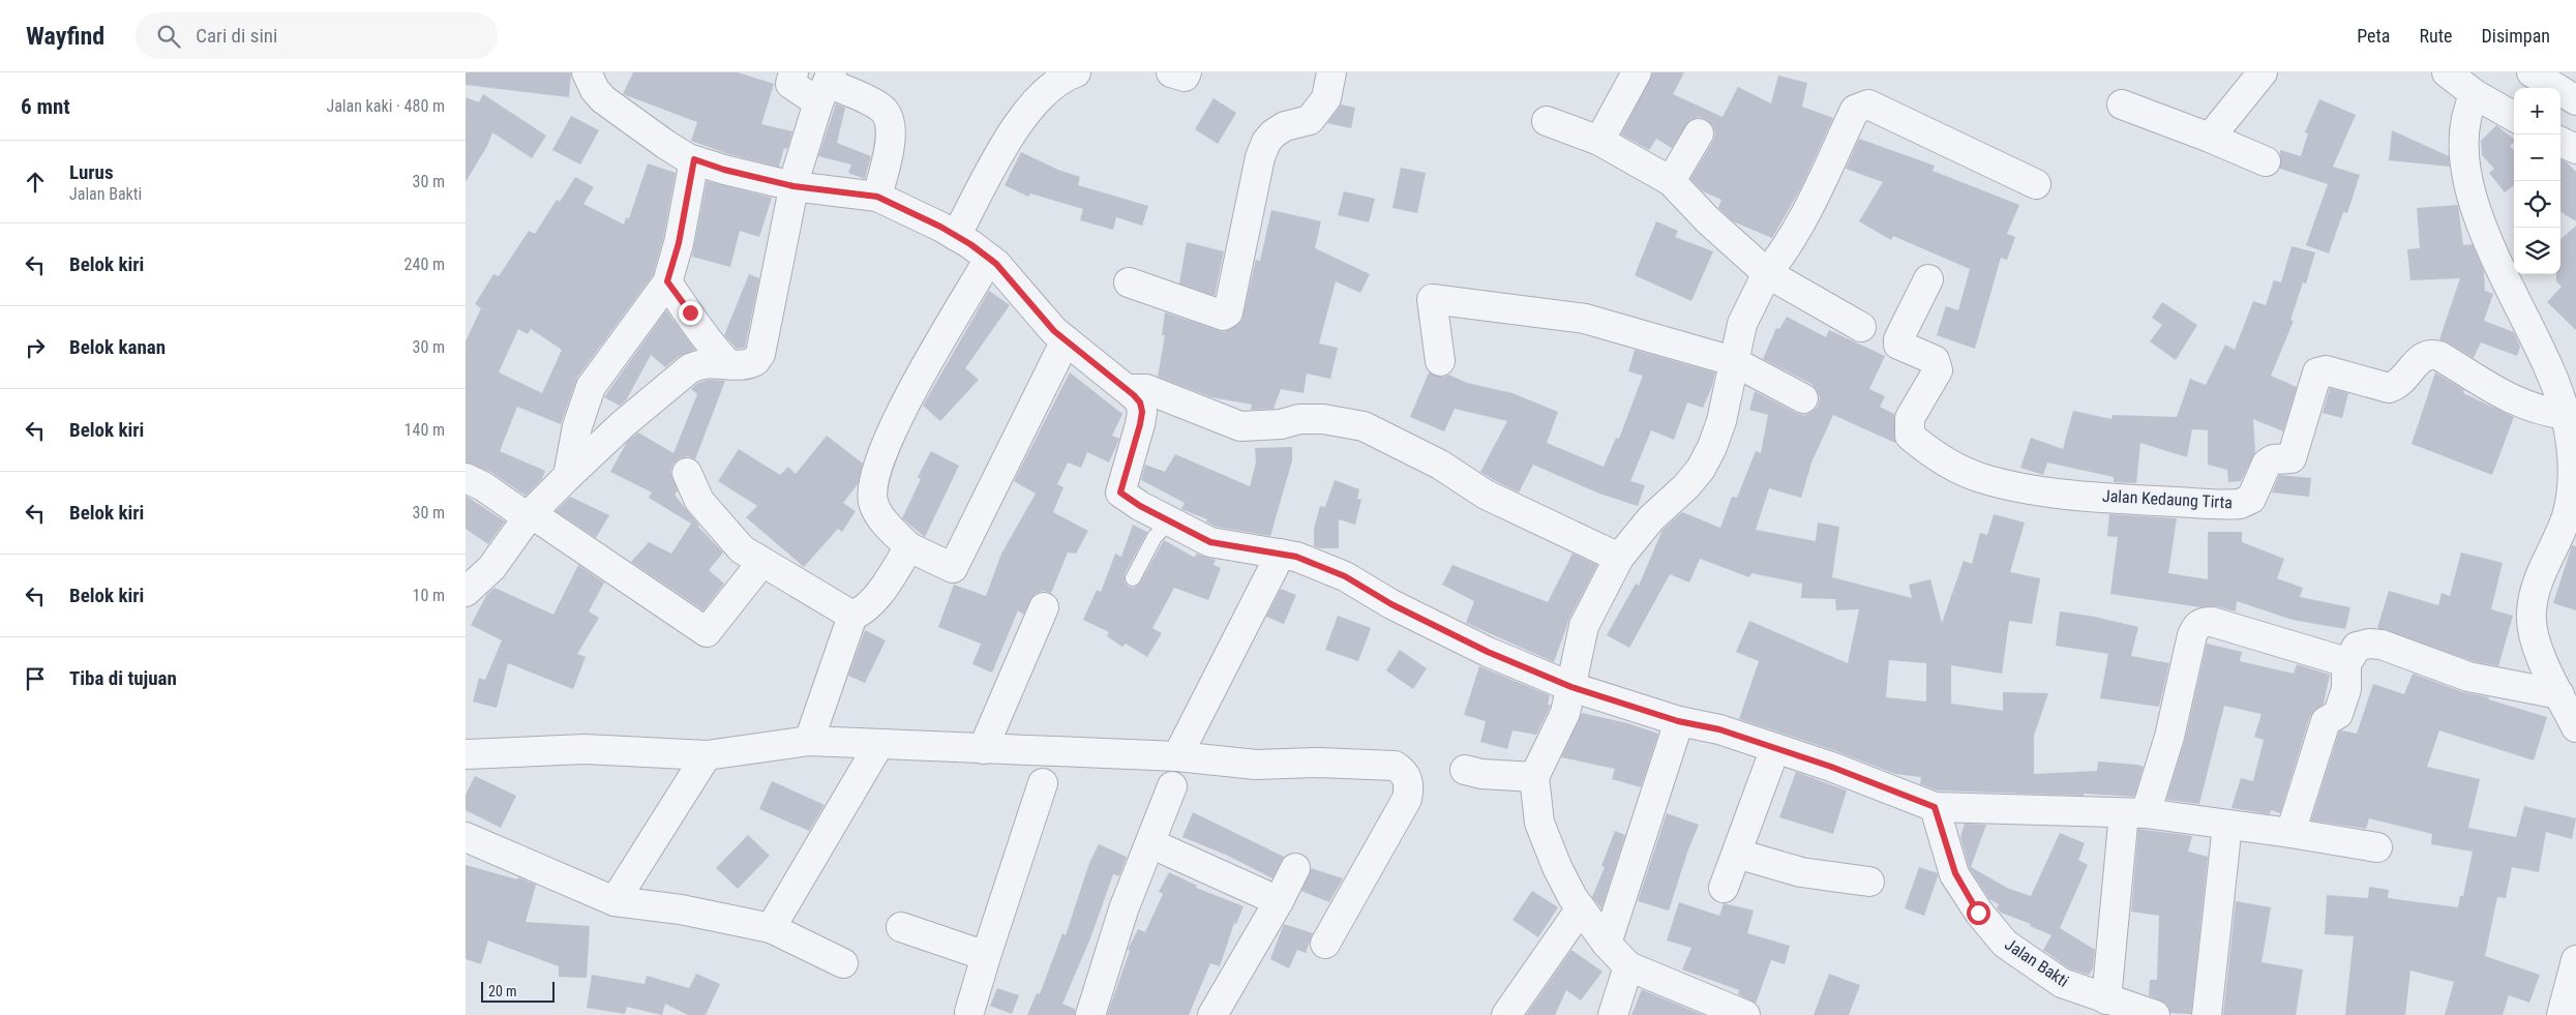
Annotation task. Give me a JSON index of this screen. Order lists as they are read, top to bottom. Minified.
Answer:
{"streets":{"street":["Jalan Kedaung Tirta","Jalan Bakti"]},"scale_bar":"20 m","page":{"header":"Wayfind","search":"Cari di sini","nav":["Peta","Rute","Disimpan"],"heading":["6 mnt","Jalan kaki · 480 m"],"map_buttons":["+","−"],"list":[["Lurus","Jalan Bakti","30 m"],["Belok kiri","240 m"],["Belok kanan","30 m"],["Belok kiri","140 m"],["Belok kiri","30 m"],["Belok kiri","10 m"],"Tiba di tujuan"],"scale":"20 m"}}
